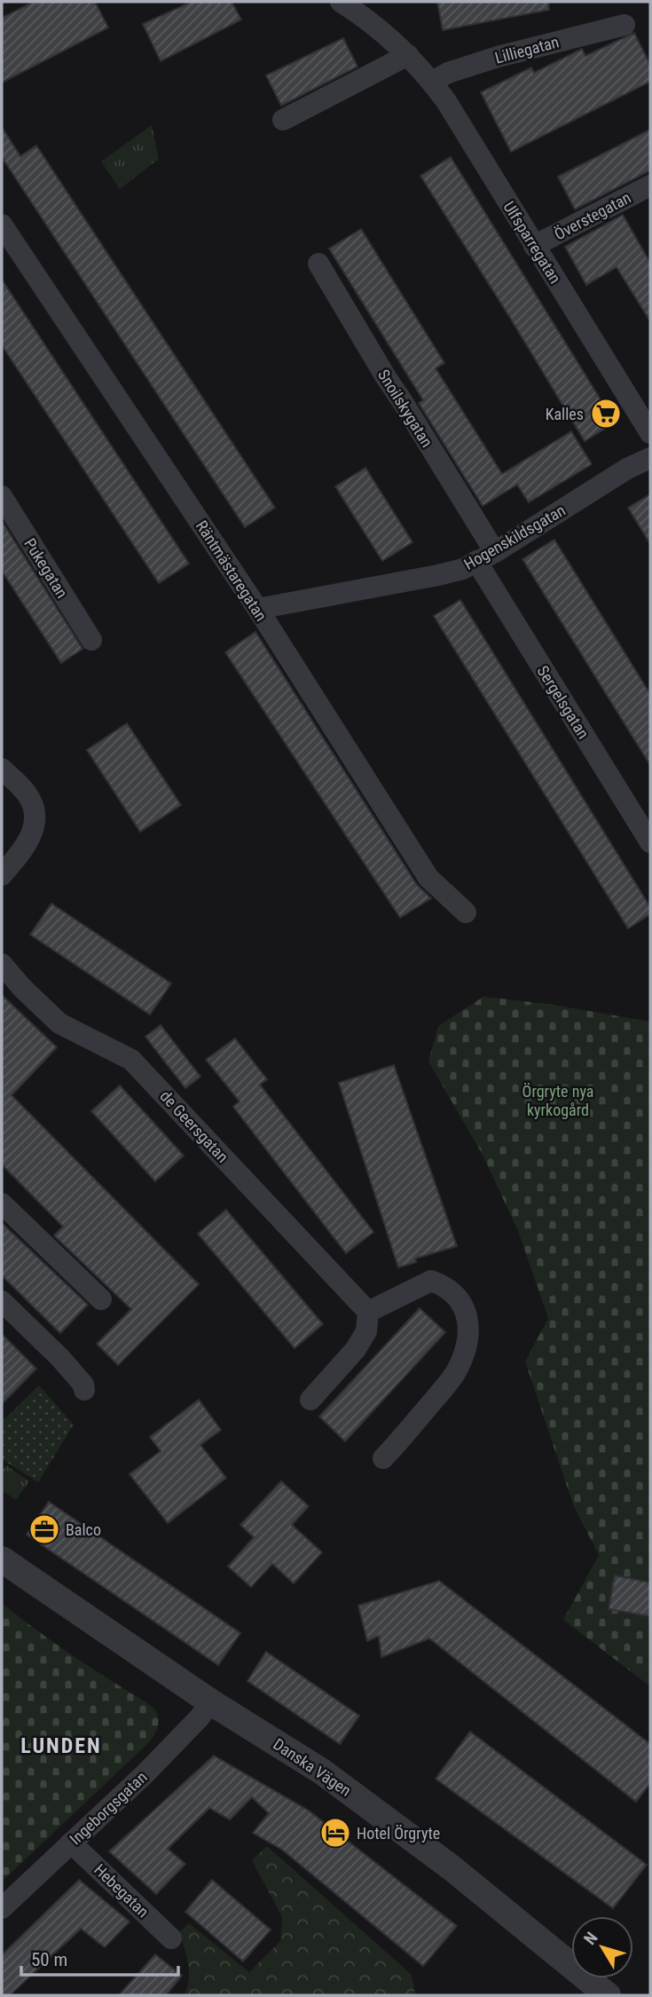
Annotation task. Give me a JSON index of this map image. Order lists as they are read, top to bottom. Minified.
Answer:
{"streets":{"street":["Lilliegatan","Överstegatan","Ulfsparregatan","Snoilskygatan","Hogenskildsgatan","Pukegatan","Räntmästaregatan","Sergelsgatan","de Geersgatan","Danska Vägen","Ingeborgsgatan","Hebegatan"]},"crossings":[["Lilliegatan","Ulfsparregatan"],["Överstegatan","Ulfsparregatan"],["Snoilskygatan","Hogenskildsgatan"],["Snoilskygatan","Sergelsgatan"],["Hogenskildsgatan","Räntmästaregatan"],["Hogenskildsgatan","Sergelsgatan"],["Danska Vägen","Ingeborgsgatan"],["Ingeborgsgatan","Hebegatan"]],"districts":["LUNDEN"],"parks":["Örgryte nya kyrkogård"],"places":{"supermarket":["Kalles"],"office":["Balco"],"hotel":["Hotel Örgryte"]},"scale_bar":"50 m","north":"top left"}
